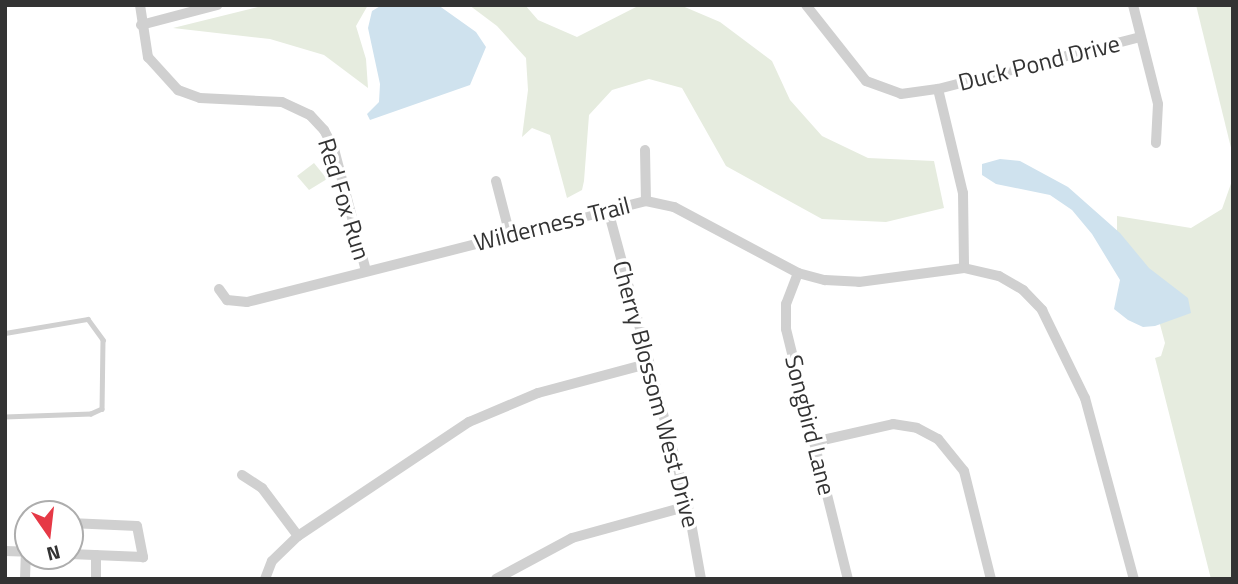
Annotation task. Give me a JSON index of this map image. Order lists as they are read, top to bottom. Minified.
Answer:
{"streets":{"street":["Duck Pond Drive","Red Fox Run","Wilderness Trail","Cherry Blossom West Drive","Songbird Lane"]},"crossings":[["Red Fox Run","Wilderness Trail"],["Wilderness Trail","Cherry Blossom West Drive"],["Wilderness Trail","Songbird Lane"]],"north":"bottom"}
